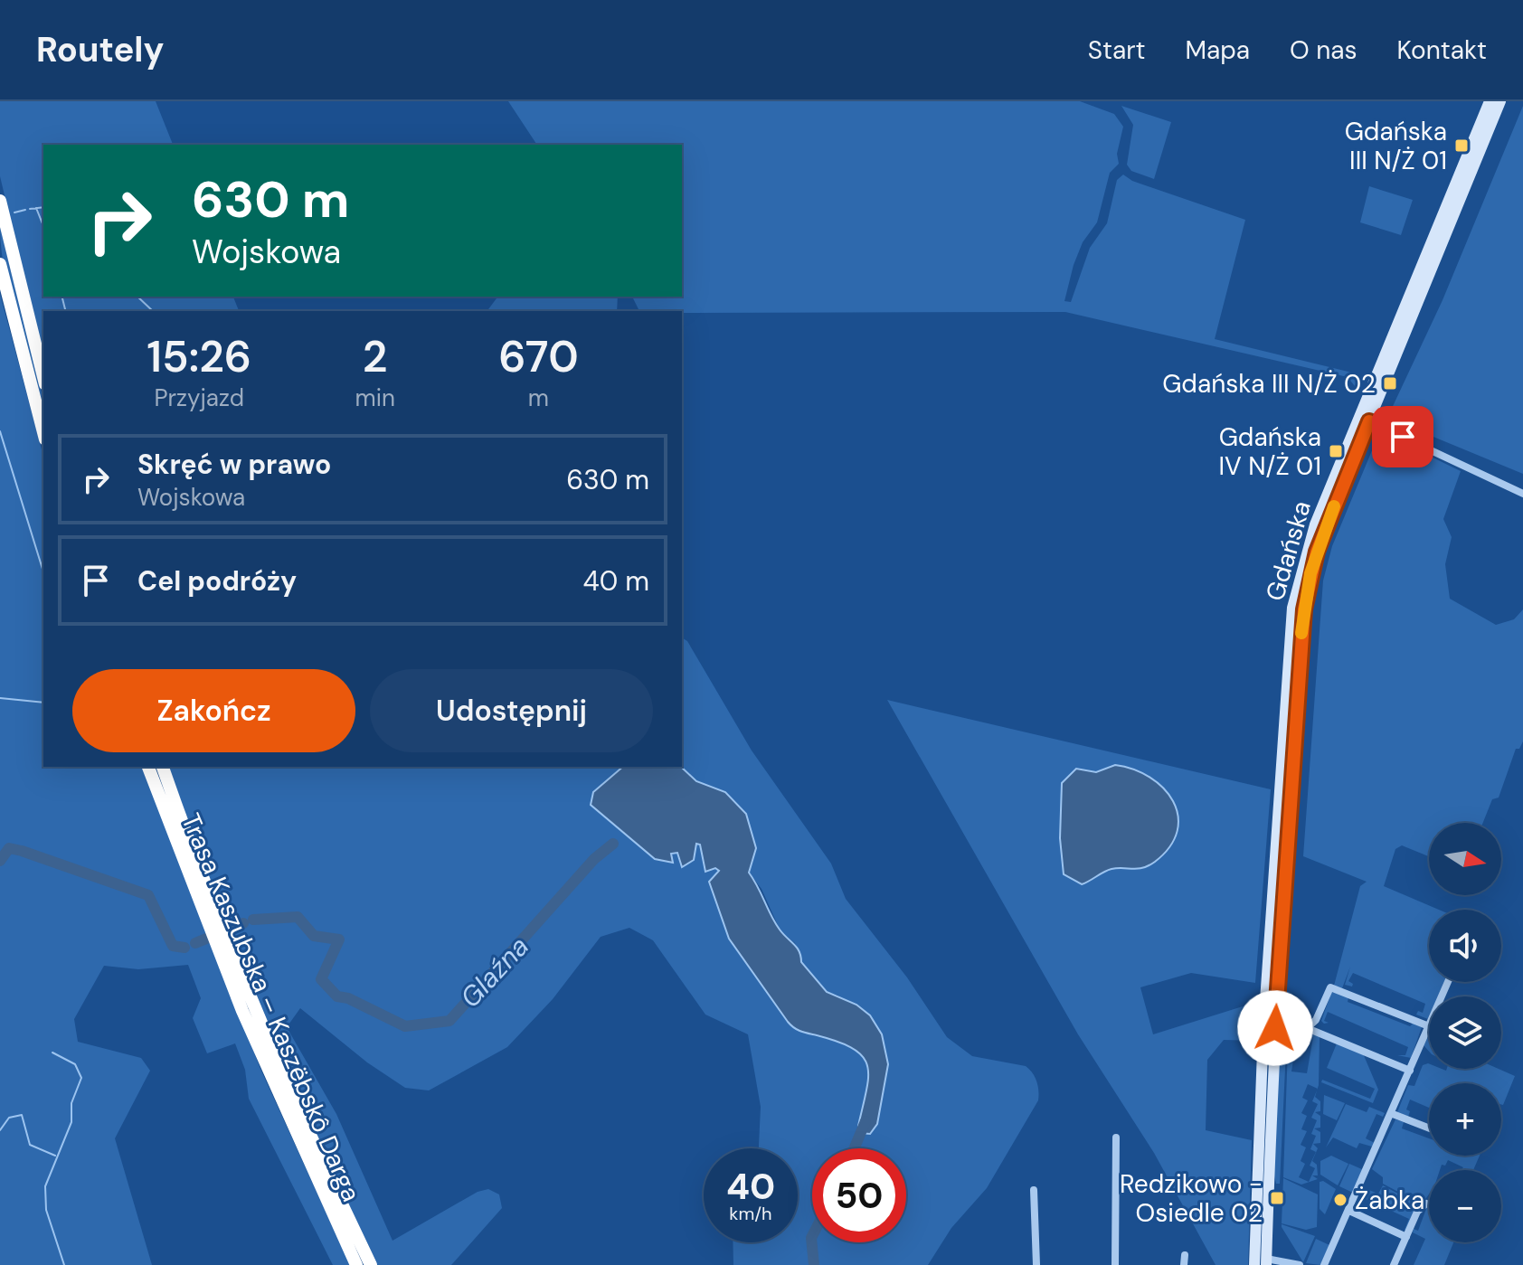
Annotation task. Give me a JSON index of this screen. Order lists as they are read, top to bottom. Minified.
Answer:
{"streets":{"highway":["Trasa Kaszubska – Kaszëbskô Darga"],"main road":["Gdańska"]},"water":["Glaźna"],"places":{"transit":["Gdańska III N/Ż 01","Gdańska III N/Ż 02","Gdańska IV N/Ż 01","Redzikowo - Osiedle 02"],"other":["Żabka"]},"north":"right","page":{"header":"Routely","nav":["Start","Mapa","O nas","Kontakt"],"turn":["630 m","Wojskowa"],"eta":["15:26","Przyjazd","2","min","670","m"],"list":[{"name":"Skręć w prawo","note":"Wojskowa","value":"630 m"},{"name":"Cel podróży","value":"40 m"}],"buttons":["Zakończ","Udostępnij"],"map_buttons":["+","−"],"speed":"40 km/h","limit":"50"}}
